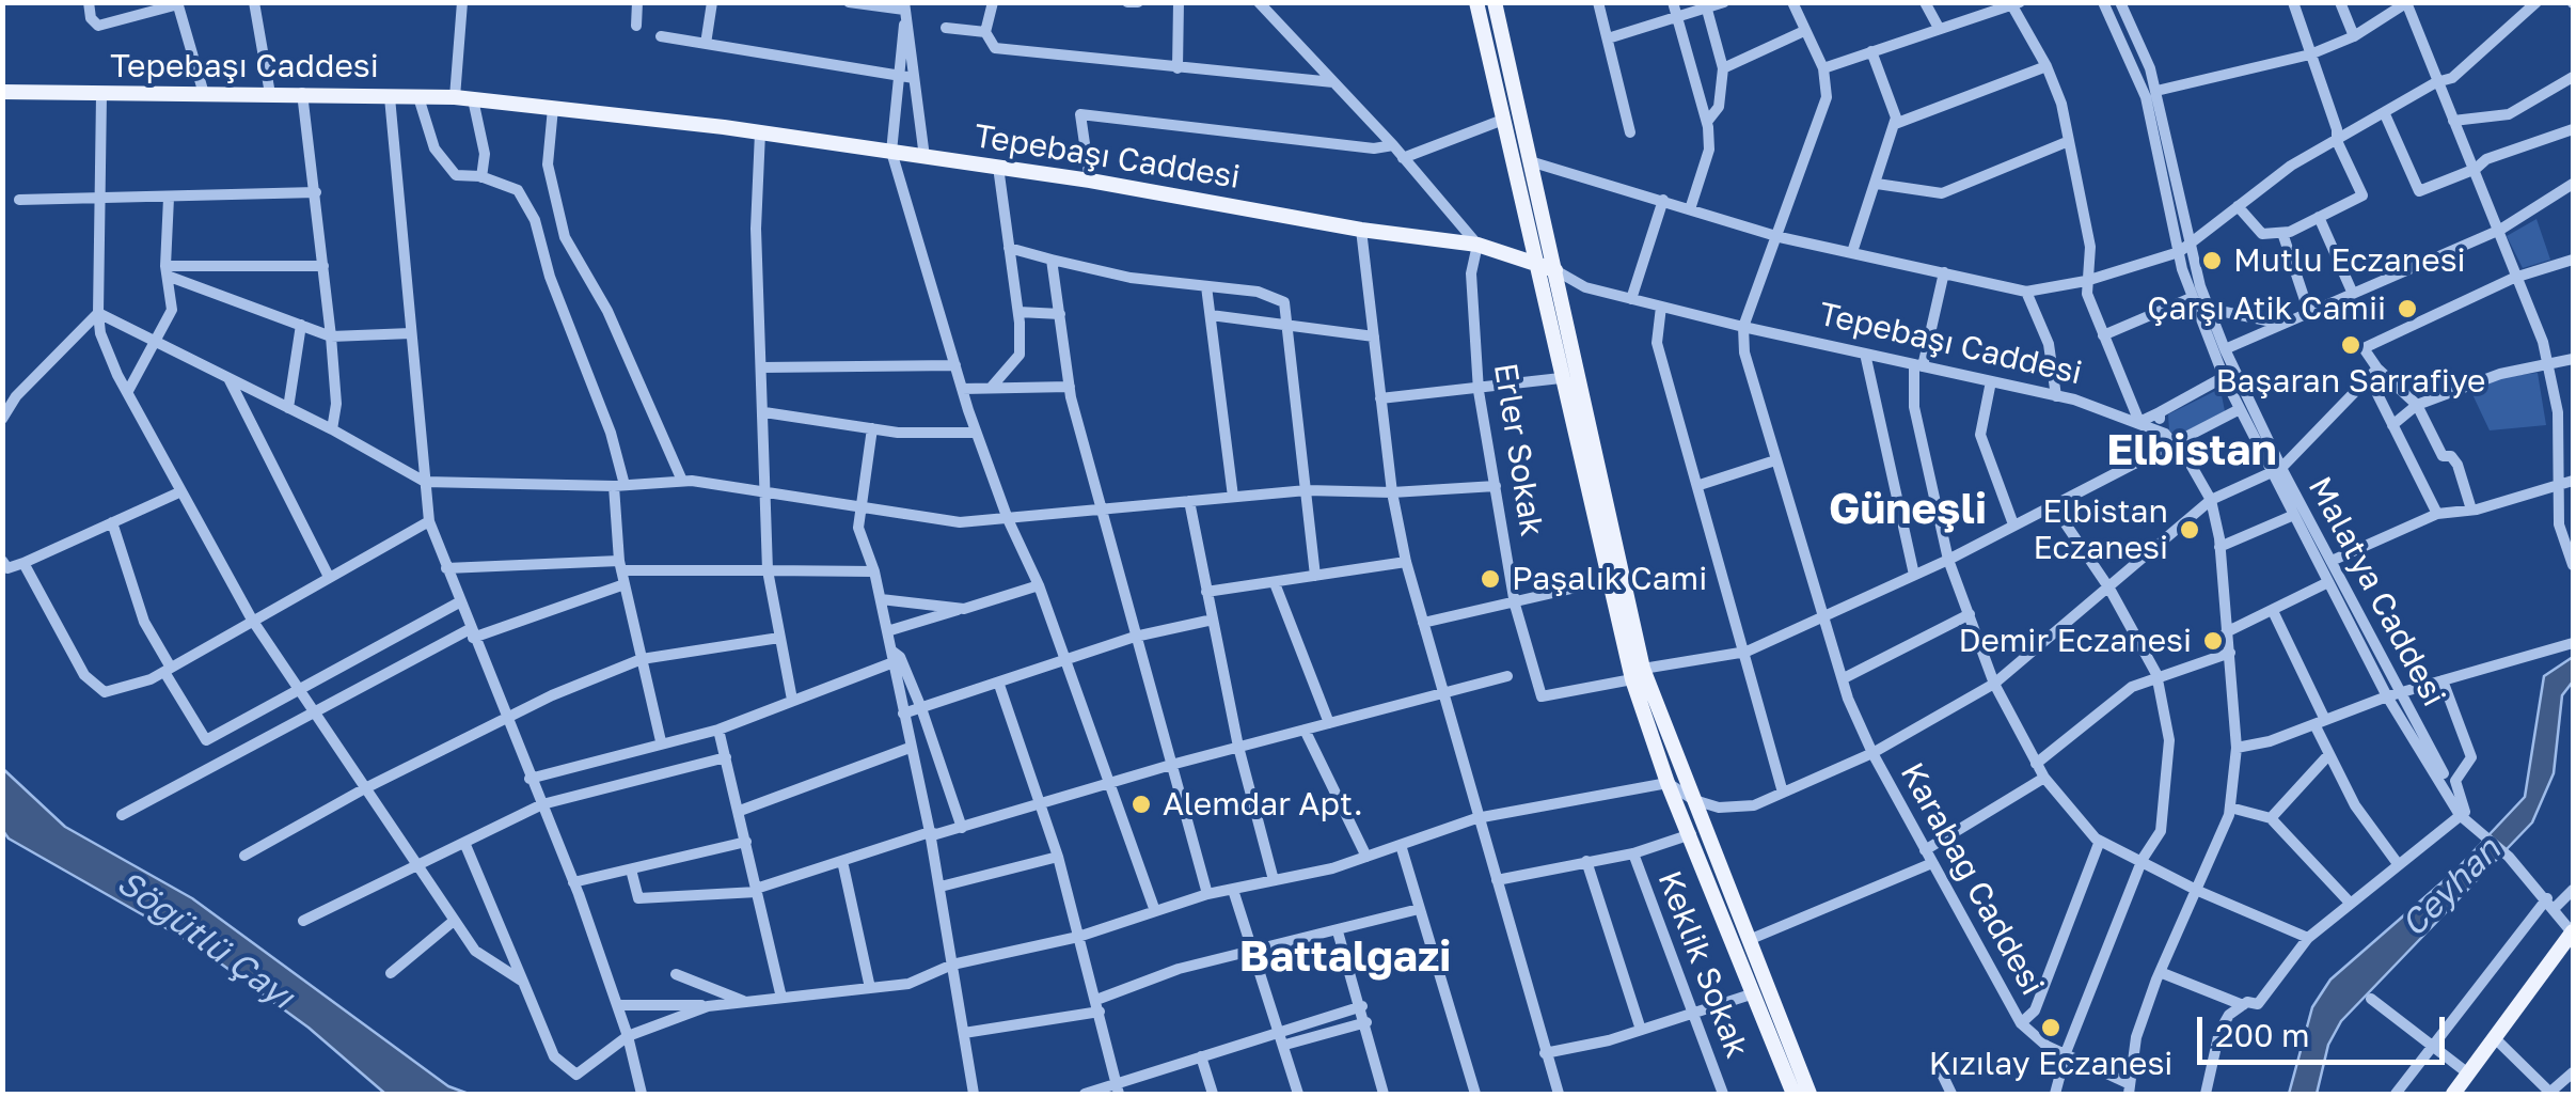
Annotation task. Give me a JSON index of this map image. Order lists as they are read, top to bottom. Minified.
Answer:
{"streets":{"main road":["Tepebaşı Caddesi"],"street":["Erler Sokak","Malatya Caddesi","Karabağ Caddesi","Keklik Sokak"]},"crossings":[["Tepebaşı Caddesi","Erler Sokak"],["Tepebaşı Caddesi","Karabağ Caddesi"]],"districts":["Elbistan","Güneşli","Battalgazi"],"water":["Ceyhan","Söğütlü Çayı"],"places":["Mutlu Eczanesi","Çarşı Atik Camii","Başaran Sarrafiye","Elbistan Eczanesi","Paşalık Cami","Demir Eczanesi","Alemdar Apt.","Kızılay Eczanesi"],"scale_bar":"200 m"}
